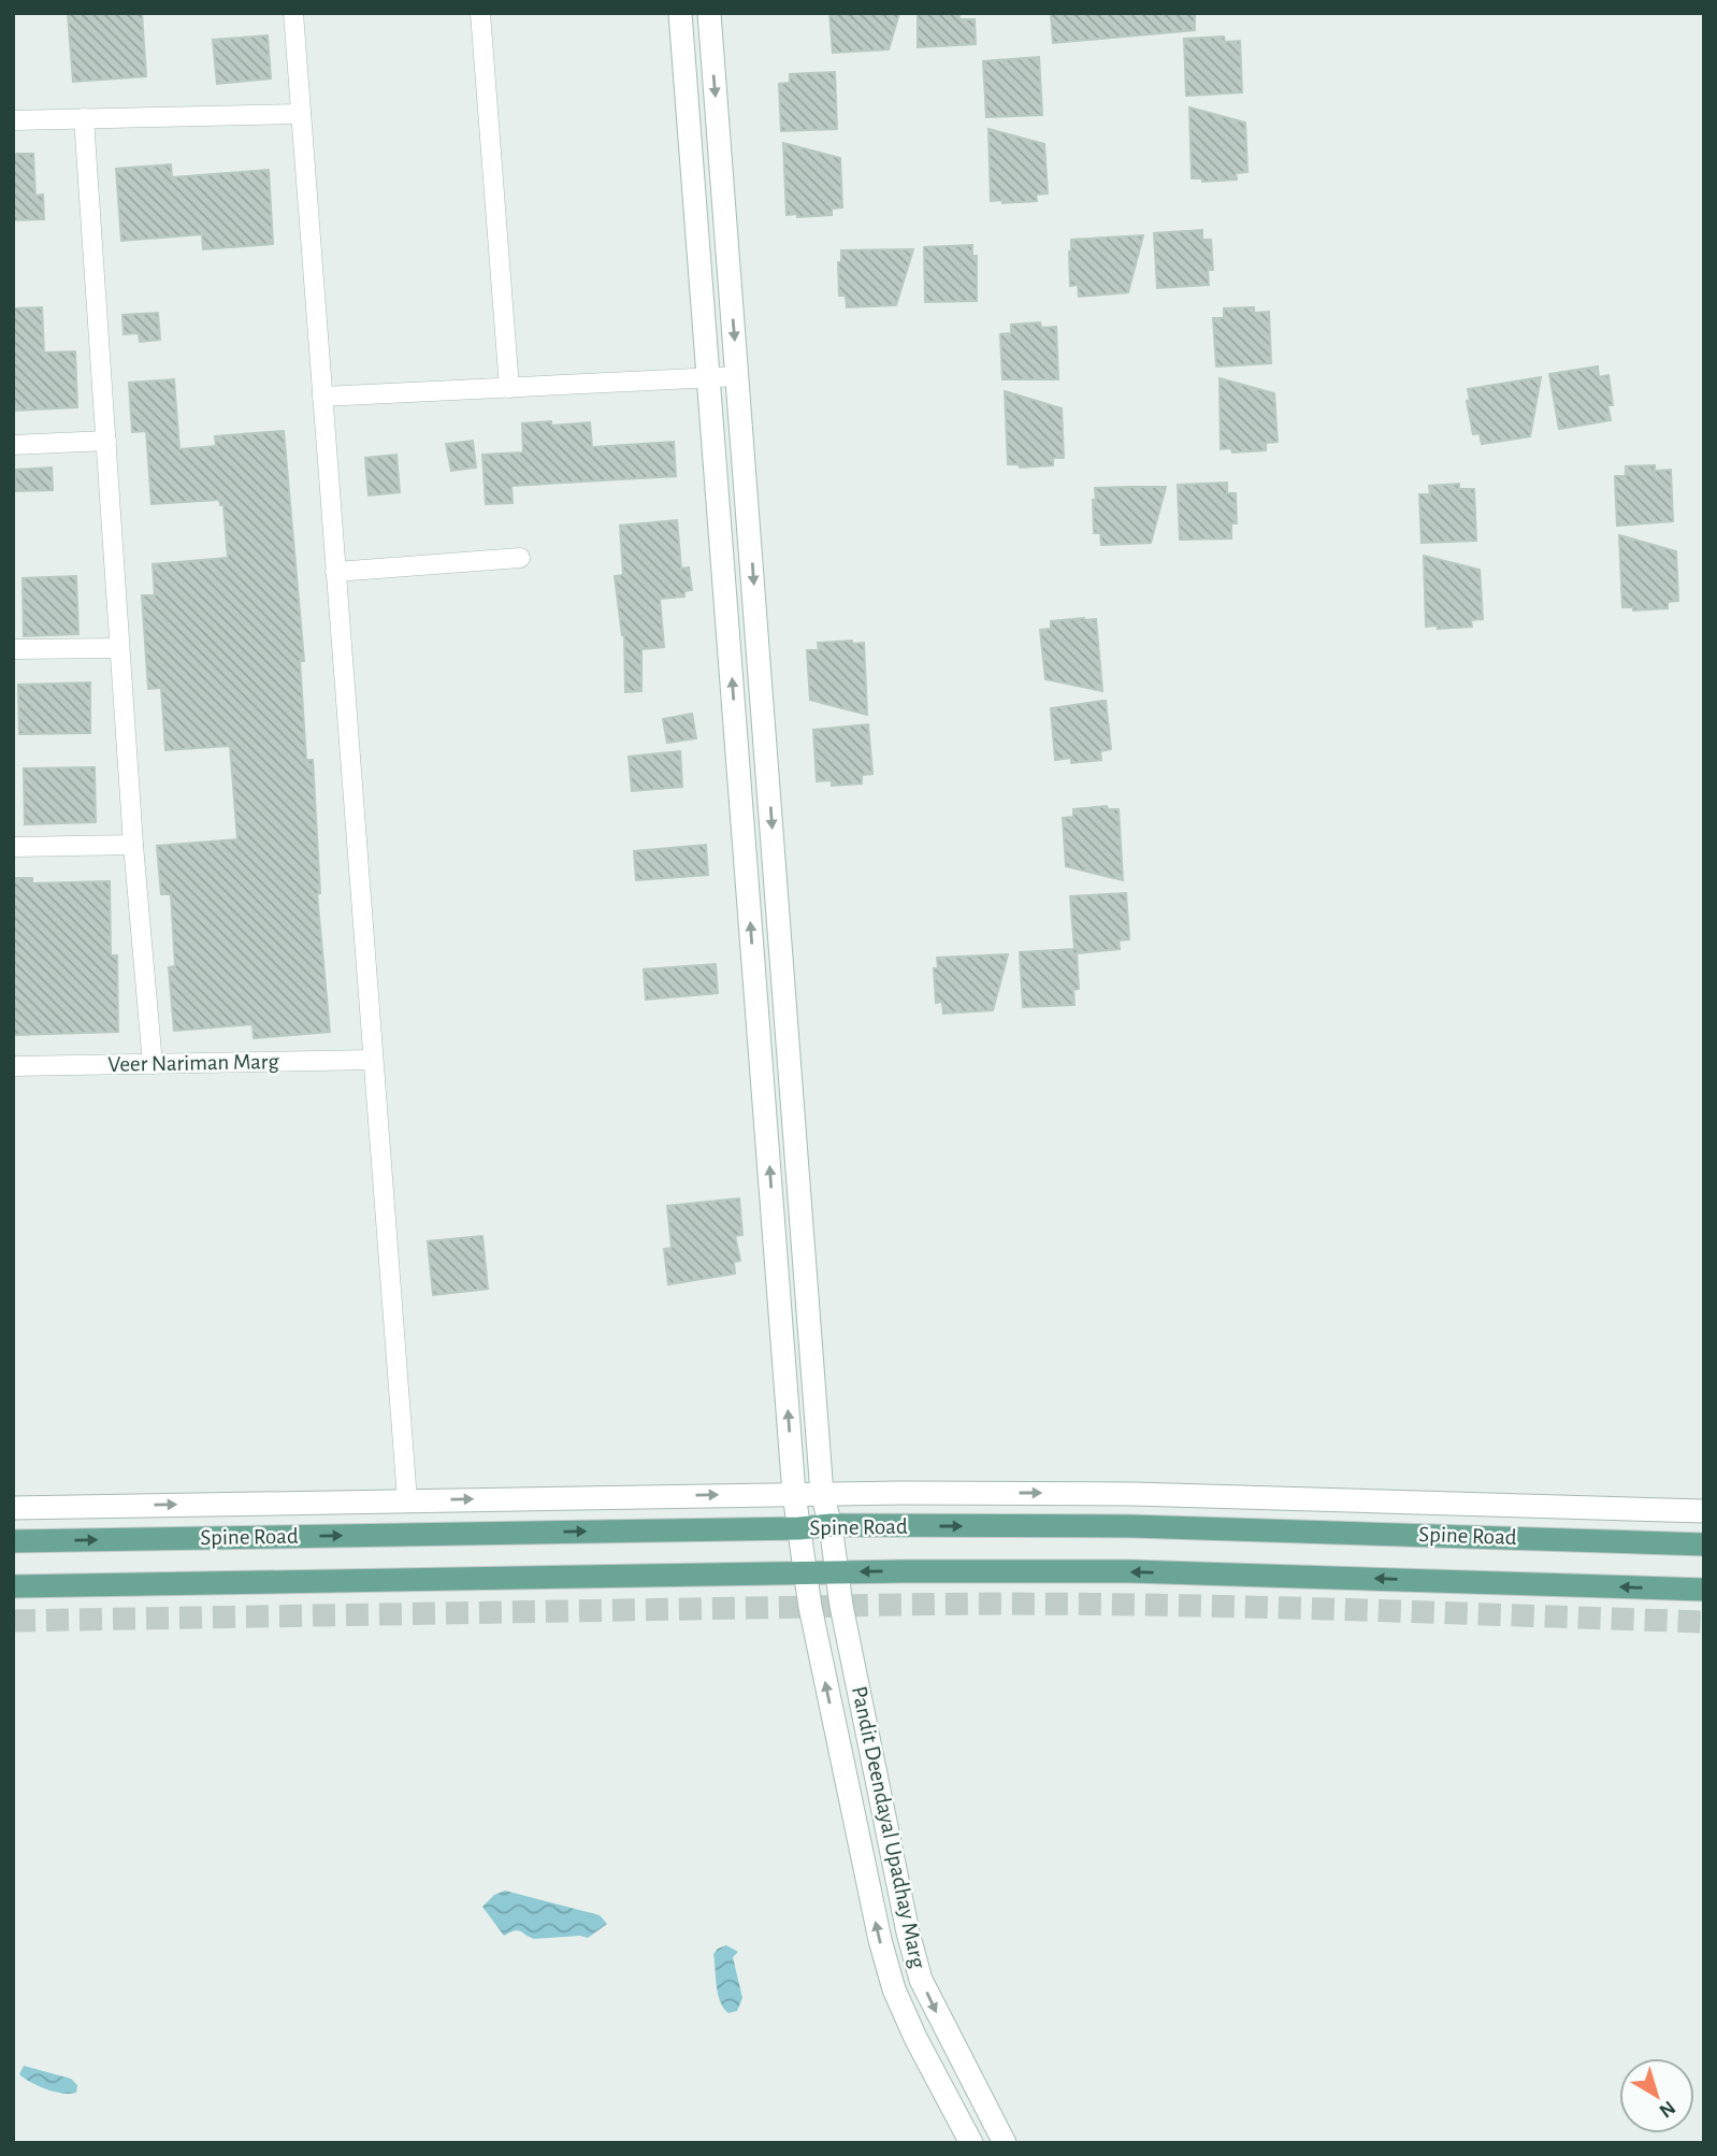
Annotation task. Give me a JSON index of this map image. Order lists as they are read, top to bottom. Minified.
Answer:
{"streets":{"main road":["Spine Road","Pandit Deendayal Upadhay Marg"],"street":["Veer Nariman Marg"]},"crossings":[["Spine Road","Pandit Deendayal Upadhay Marg"]],"north":"bottom right"}
